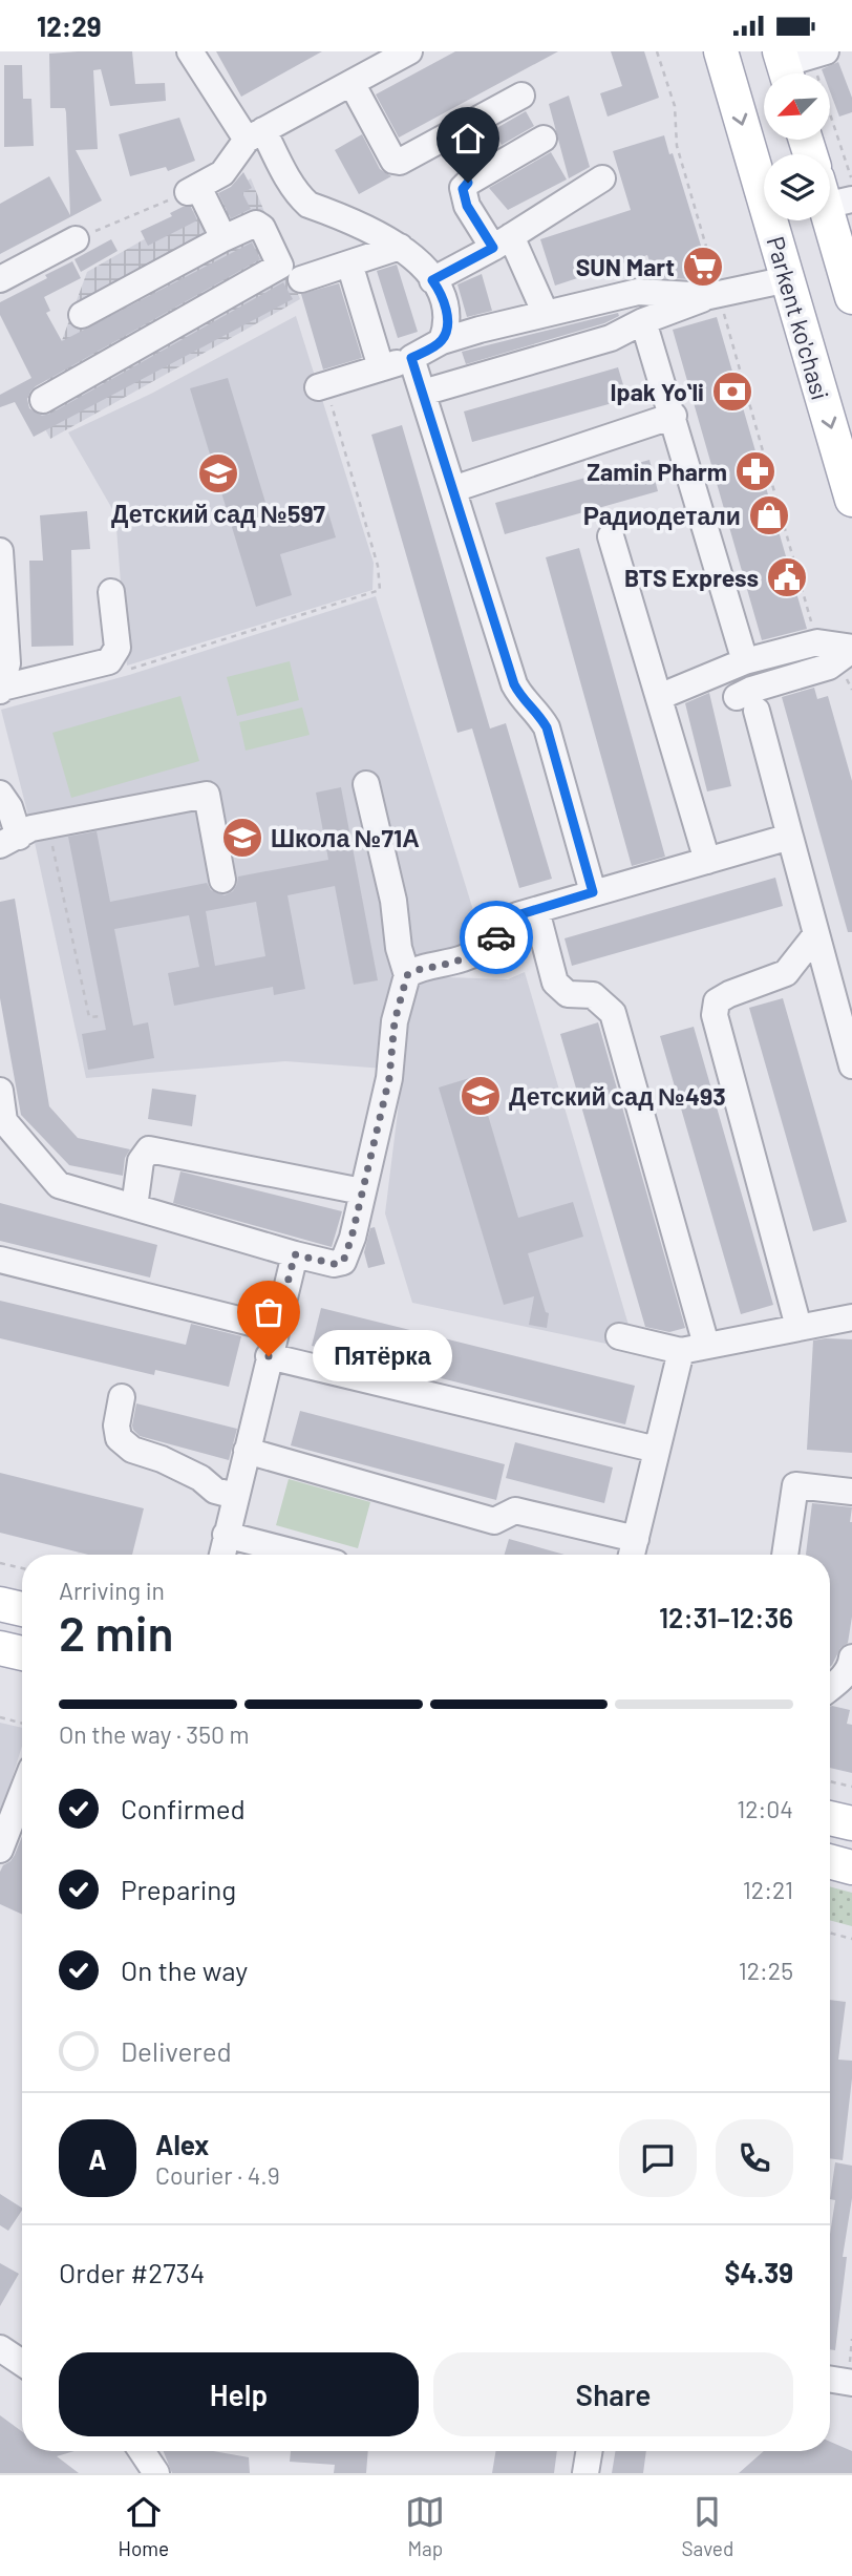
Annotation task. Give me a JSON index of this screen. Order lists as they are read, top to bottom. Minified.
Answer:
{"streets":{"main road":["Parkent ko'chasi"]},"one_way":["Parkent ko'chasi"],"places":{"supermarket":["SUN Mart"],"bank":["Ipak Yoʻli"],"pharmacy":["Zamin Pharm"],"school or university":["Детский сад №597","Школа №71А","Детский сад №493"],"shop":["Радиодетали"],"public building":["BTS Express"],"other":["Пятёрка"]},"north":"bottom left","page":{"status":"12:29","bubble":"Пятёрка","heading":["2 min","Arriving in","12:31–12:36"],"panel":["Alex","Courier · 4.9","Order #2734","$4.39"],"bar":"On the way · 350 m","list":[["Confirmed","12:04"],["Preparing","12:21"],["On the way","12:25"],"Delivered"],"round":"A","buttons":["Help","Share"],"tabs":["Home","Map","Saved"]}}
